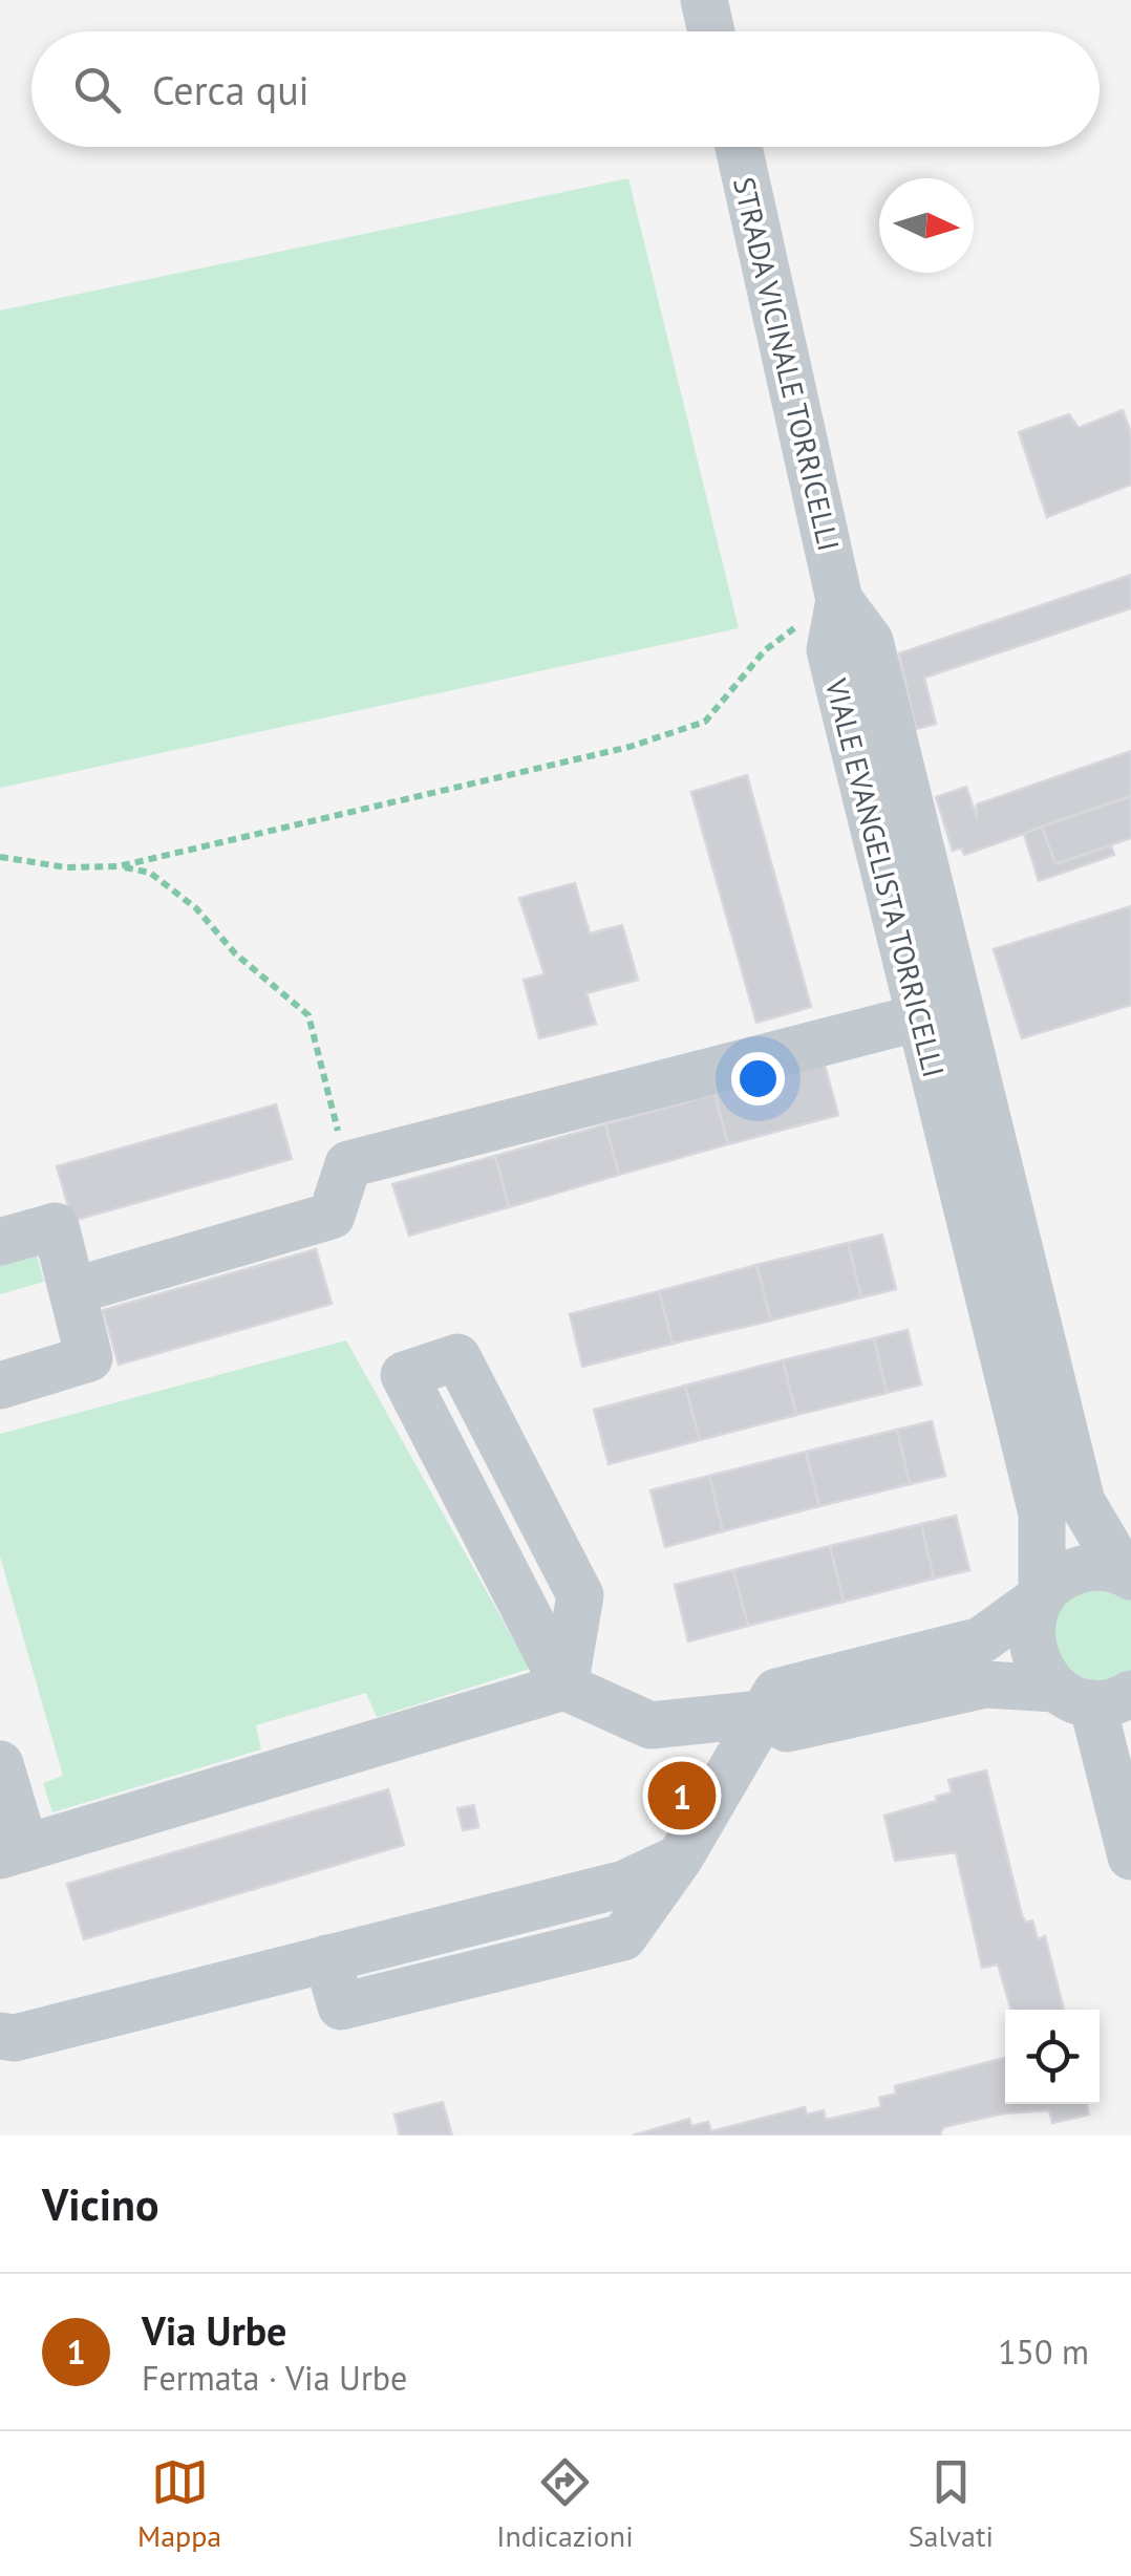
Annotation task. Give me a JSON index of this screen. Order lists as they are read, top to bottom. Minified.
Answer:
{"streets":{"street":["STRADA VICINALE TORRICELLI","VIALE EVANGELISTA TORRICELLI"]},"crossings":[["STRADA VICINALE TORRICELLI","VIALE EVANGELISTA TORRICELLI"]],"north":"right","page":{"search":"Cerca qui","pins":"1","heading":"Vicino","list":[{"mark":"1","name":"Via Urbe","note":"Fermata · Via Urbe","value":"150 m"}],"nav":["Mappa","Indicazioni","Salvati"]}}
